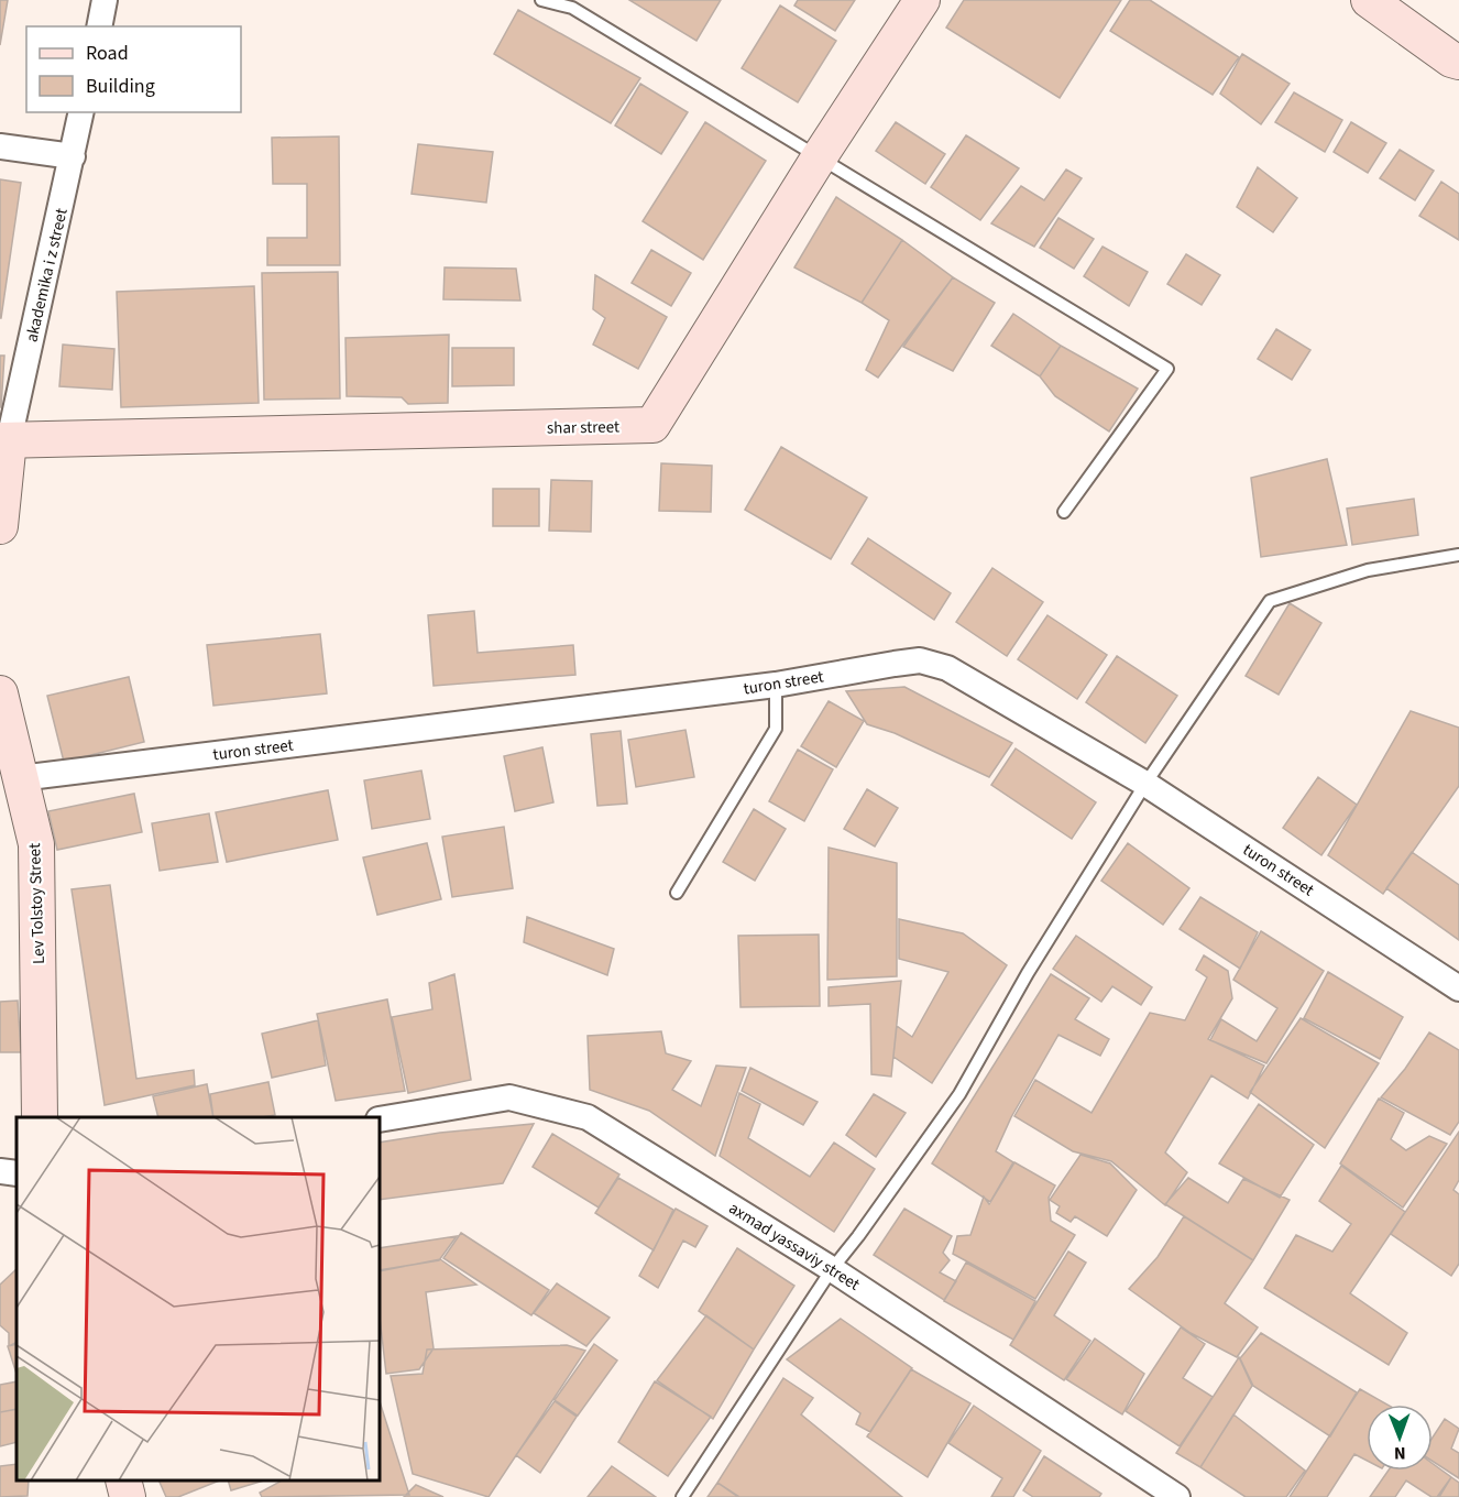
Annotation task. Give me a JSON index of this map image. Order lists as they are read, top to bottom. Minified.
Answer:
{"streets":{"street":["akademika i z street","shar street","turon street","Lev Tolstoy Street","axmad yassaviy street"]},"crossings":[["akademika i z street","shar street"],["turon street","Lev Tolstoy Street"]],"legend":["Road","Building"],"north":"bottom"}
